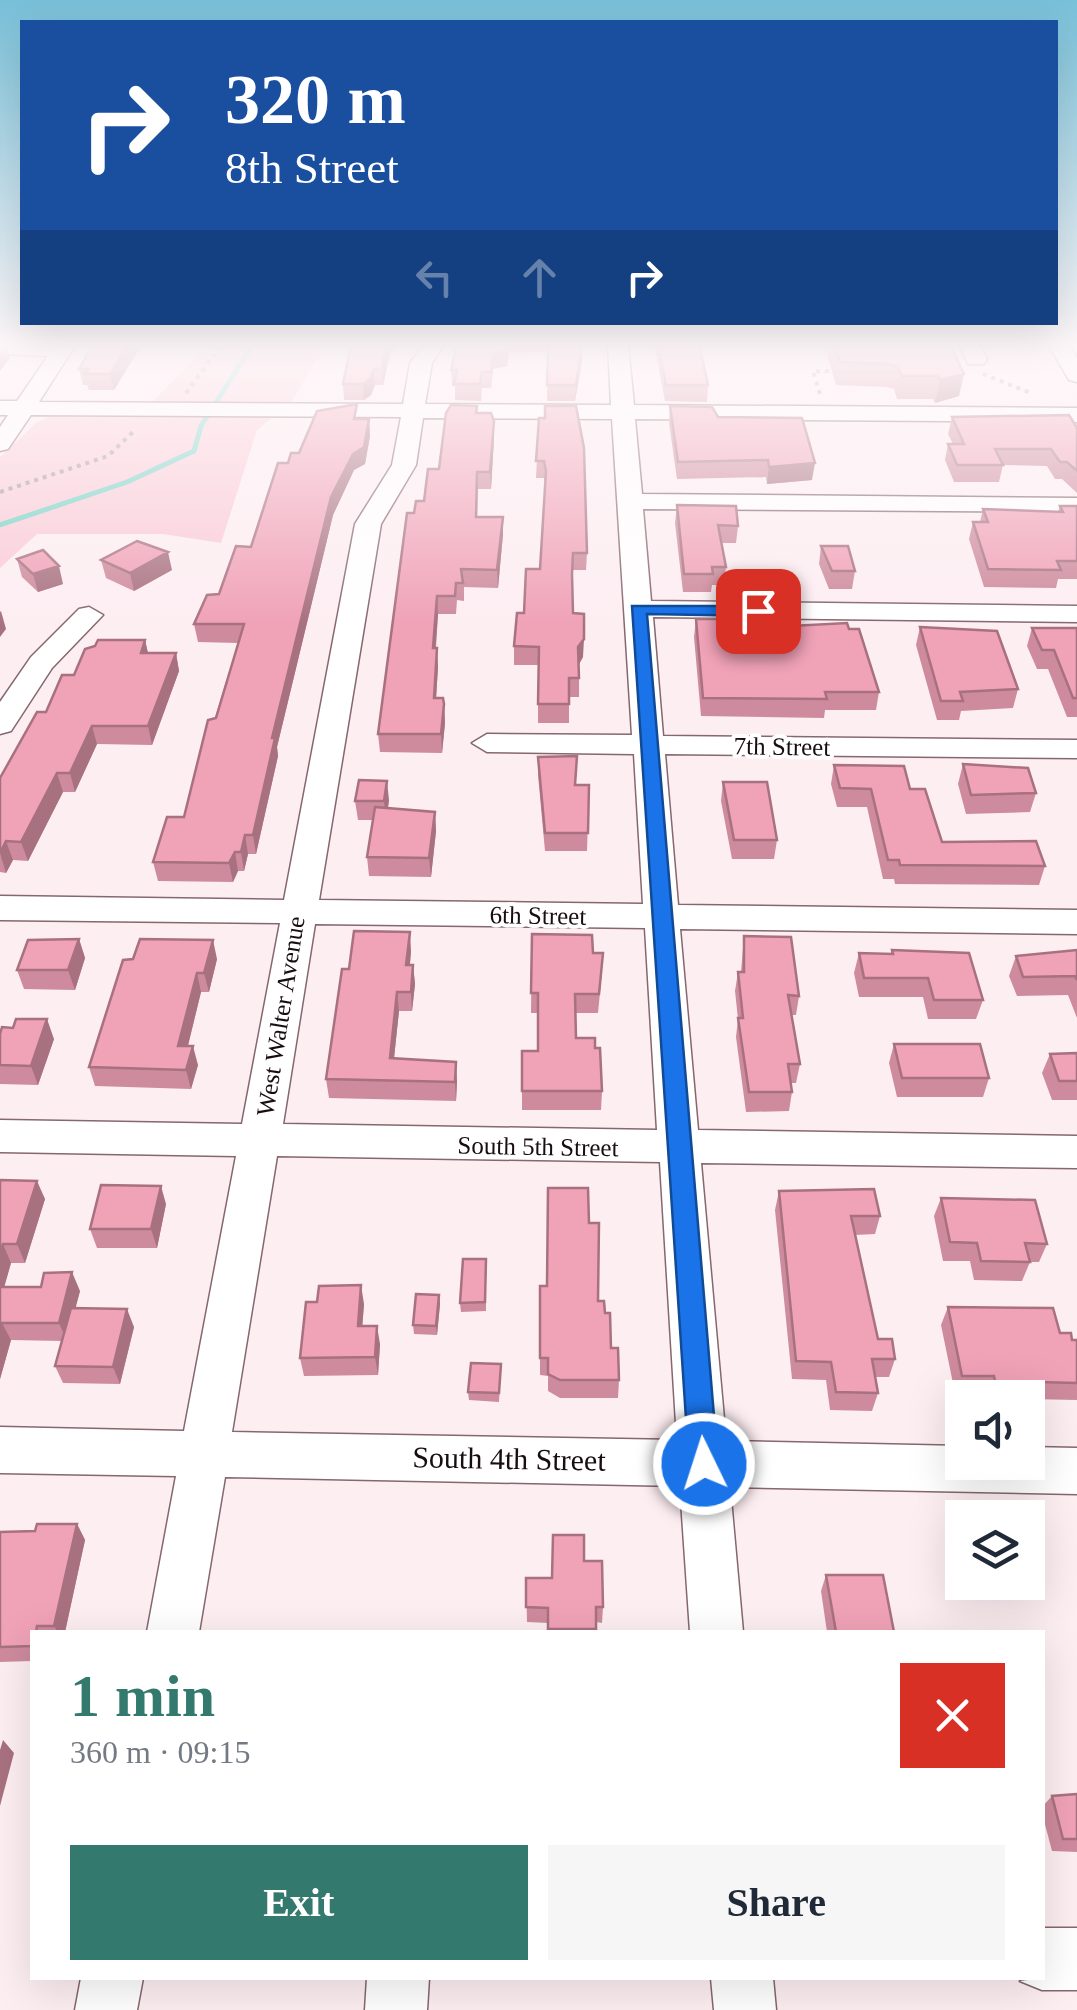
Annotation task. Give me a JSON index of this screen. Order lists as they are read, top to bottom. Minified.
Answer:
{"streets":{"street":["7th Street","6th Street","West Walter Avenue","South 5th Street","South 4th Street"]},"crossings":[["6th Street","West Walter Avenue"],["West Walter Avenue","South 5th Street"],["West Walter Avenue","South 4th Street"]],"page":{"turn":["320 m","8th Street"],"heading":["1 min","360 m · 09:15"],"buttons":["Exit","Share"]}}
